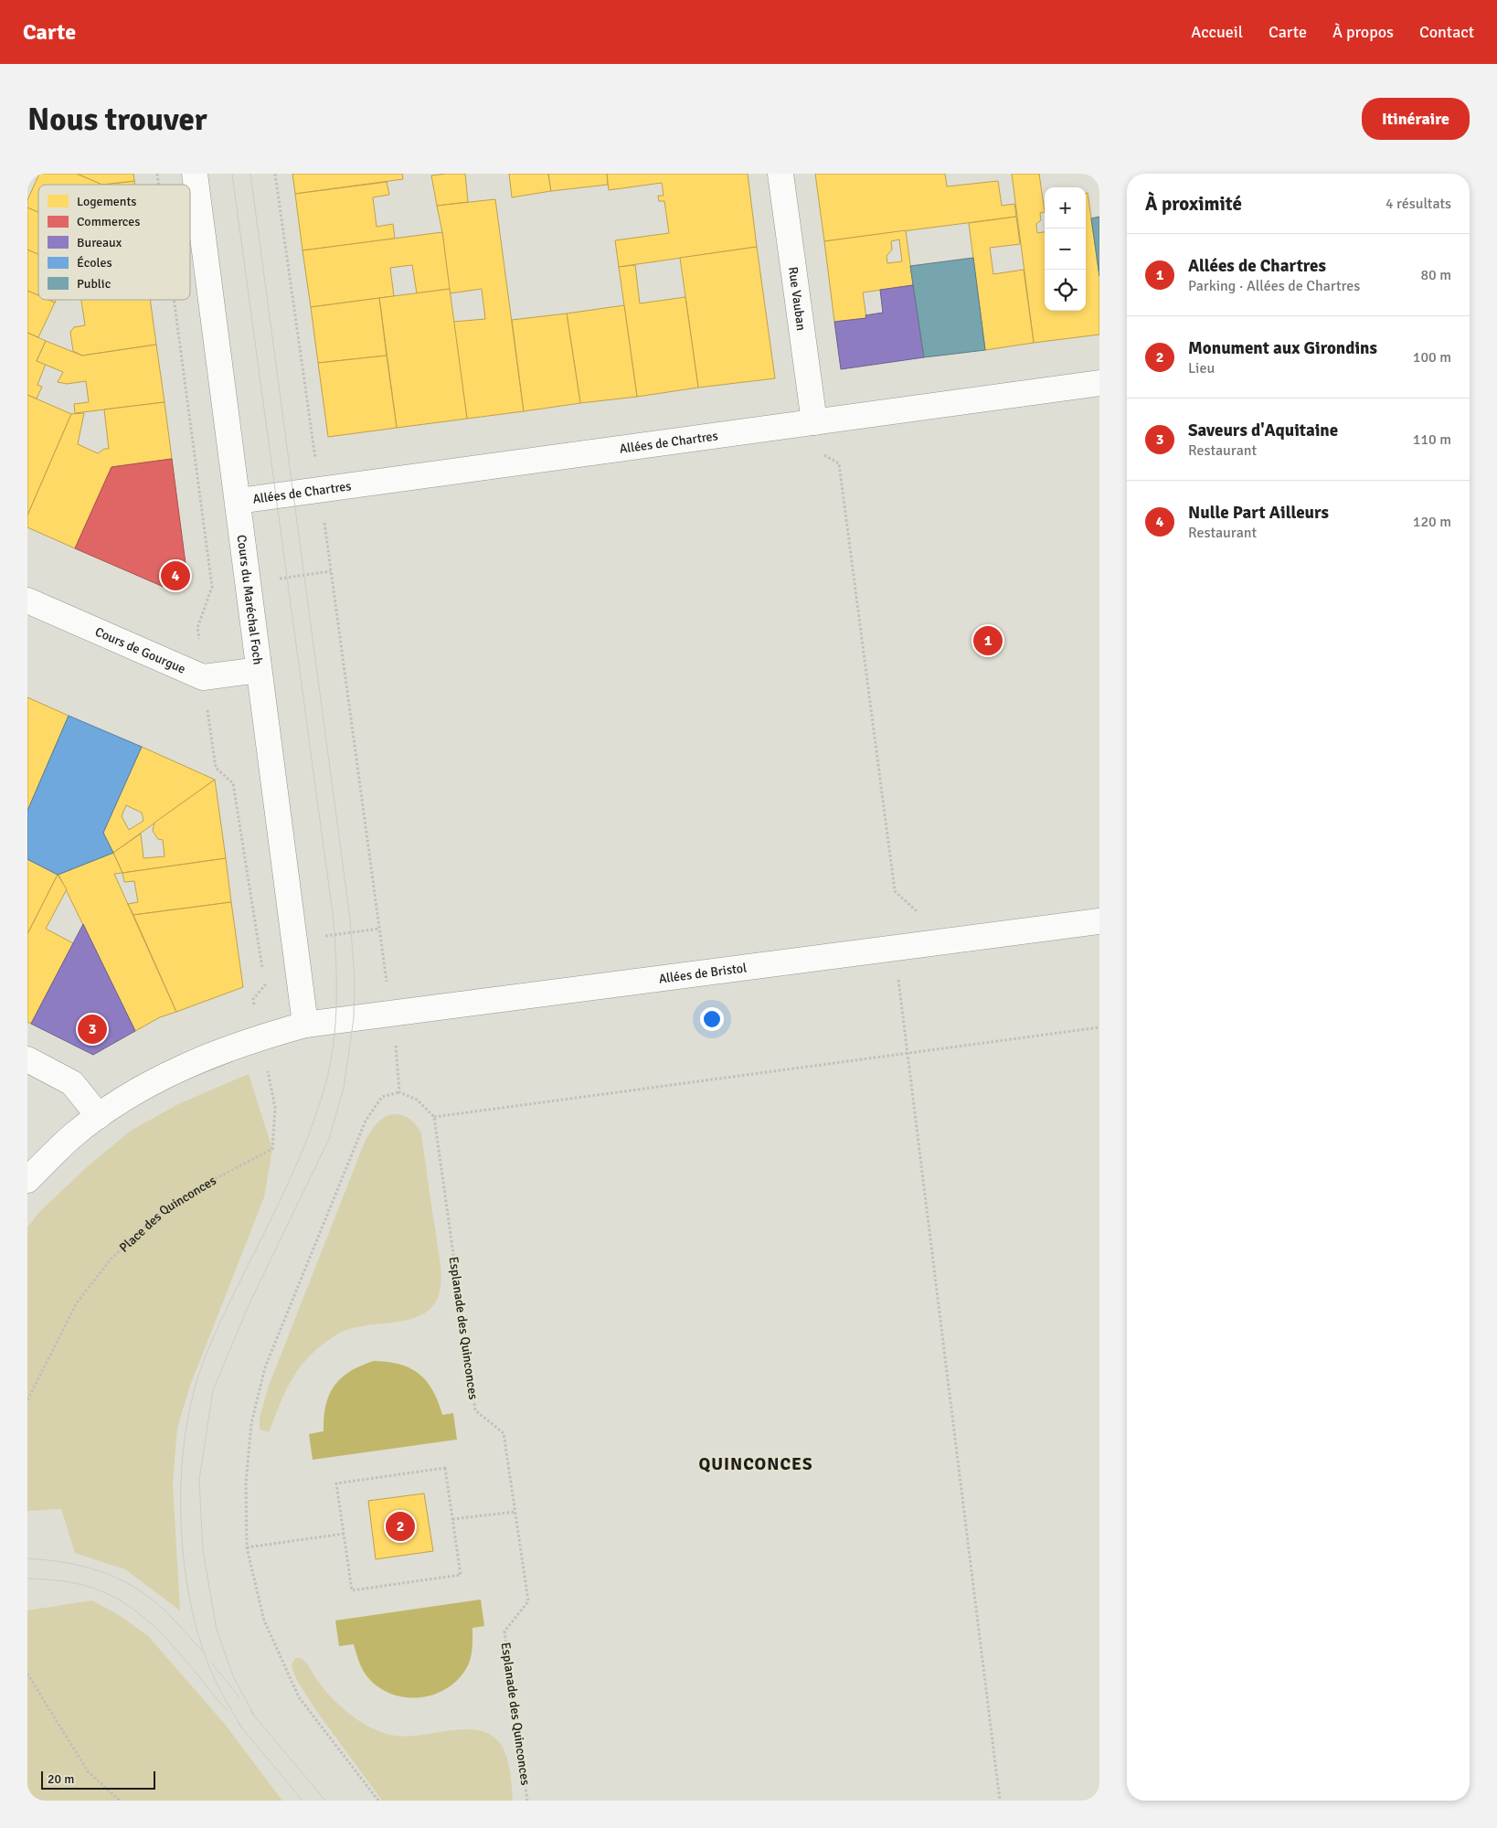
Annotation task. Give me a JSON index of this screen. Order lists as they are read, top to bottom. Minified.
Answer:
{"streets":{"street":["Rue Vauban","Allées de Chartres","Cours du Maréchal Foch","Cours de Gourgue","Allées de Bristol"],"path":["Place des Quinconces","Esplanade des Quinconces"]},"crossings":[["Rue Vauban","Allées de Chartres"],["Allées de Chartres","Cours du Maréchal Foch"],["Cours du Maréchal Foch","Cours de Gourgue"],["Cours du Maréchal Foch","Allées de Bristol"]],"districts":["QUINCONCES"],"legend":["Logements","Commerces","Bureaux","Écoles","Public"],"scale_bar":"20 m","page":{"header":"Carte","nav":["Accueil","Carte","À propos","Contact"],"buttons":"Itinéraire","title":"Nous trouver","heading":["À proximité","4 résultats"],"map_buttons":["+","−"],"list":[{"mark":"1","name":"Allées de Chartres","note":"Parking · Allées de Chartres","value":"80 m"},{"mark":"2","name":"Monument aux Girondins","note":"Lieu","value":"100 m"},{"mark":"3","name":"Saveurs d'Aquitaine","note":"Restaurant","value":"110 m"},{"mark":"4","name":"Nulle Part Ailleurs","note":"Restaurant","value":"120 m"}],"pins":["4","1","3","2"],"scale":"20 m"}}
